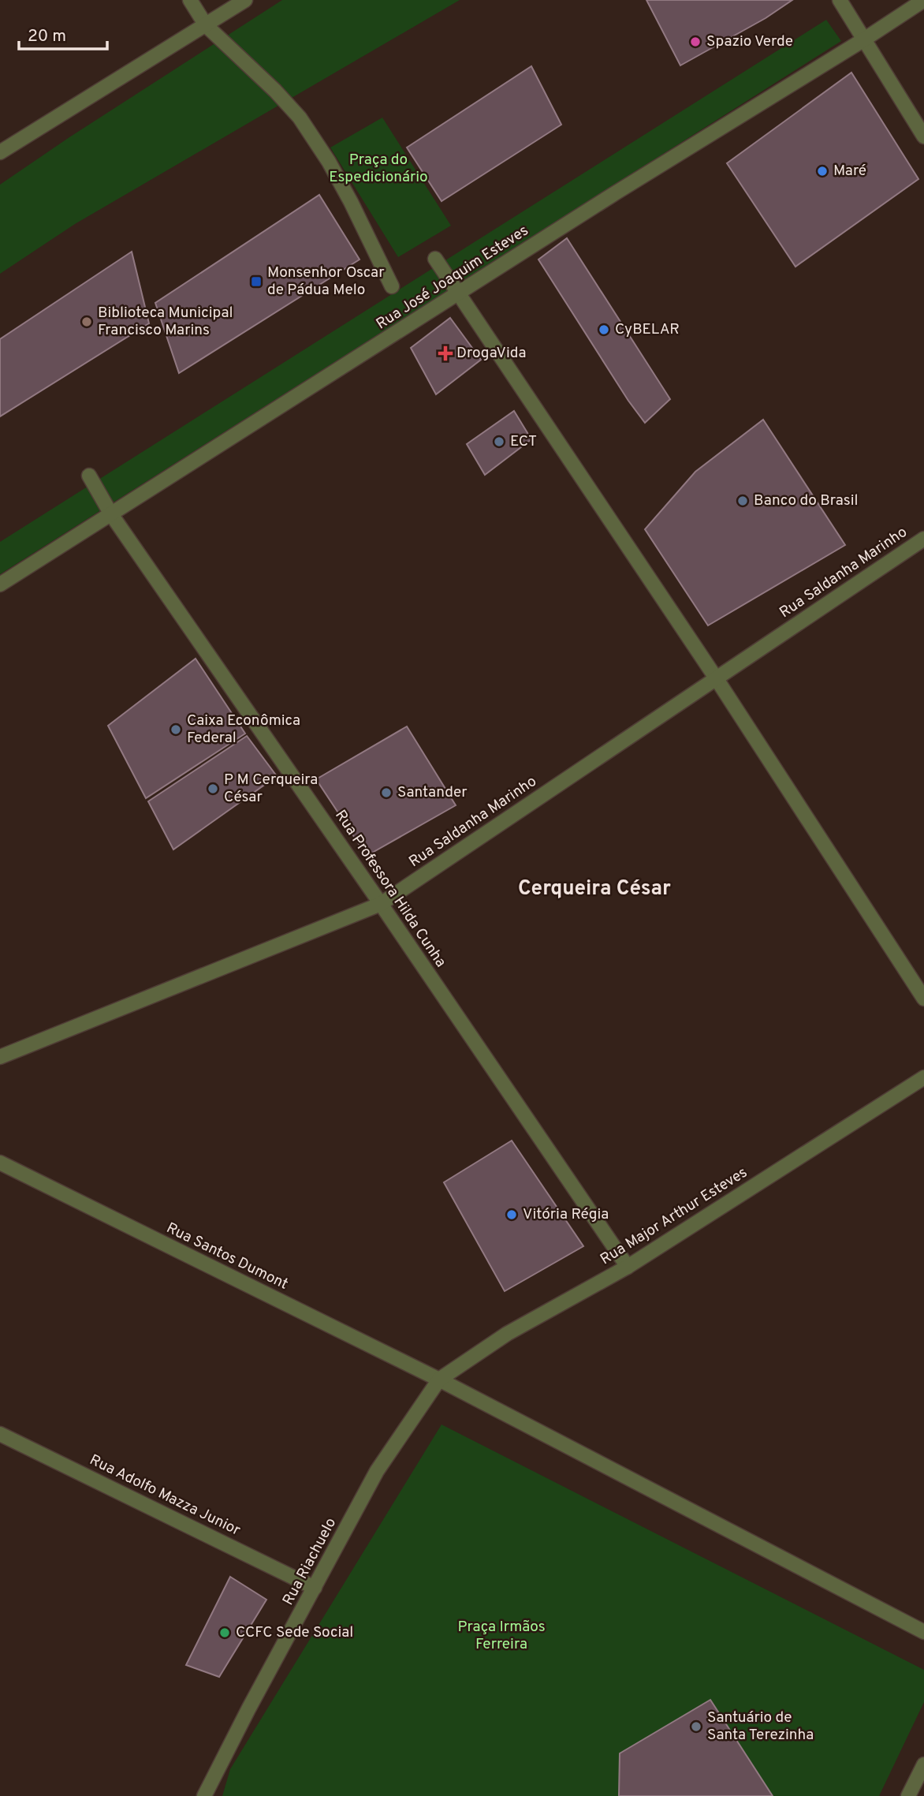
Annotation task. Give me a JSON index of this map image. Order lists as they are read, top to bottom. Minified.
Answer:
{"streets":{"street":["Rua José Joaquim Esteves","Rua Saldanha Marinho","Rua Professora Hilda Cunha","Rua Major Arthur Esteves","Rua Santos Dumont","Rua Adolfo Mazza Junior","Rua Riachuelo"]},"crossings":[["Rua José Joaquim Esteves","Rua Professora Hilda Cunha"],["Rua Saldanha Marinho","Rua Professora Hilda Cunha"],["Rua Professora Hilda Cunha","Rua Major Arthur Esteves"],["Rua Major Arthur Esteves","Rua Santos Dumont"],["Rua Major Arthur Esteves","Rua Riachuelo"],["Rua Santos Dumont","Rua Riachuelo"],["Rua Adolfo Mazza Junior","Rua Riachuelo"]],"districts":["Cerqueira César"],"parks":["Praça do Espedicionário","Praça Irmãos Ferreira"],"places":{"other":["Spazio Verde","Maré","Biblioteca Municipal Francisco Marins","CyBELAR","ECT","Banco do Brasil","Caixa Econômica Federal","P M Cerqueira César","Santander","Vitória Régia","CCFC Sede Social","Santuário de Santa Terezinha"],"transit":["Monsenhor Oscar de Pádua Melo"],"health":["DrogaVida"]},"scale_bar":"20 m"}
